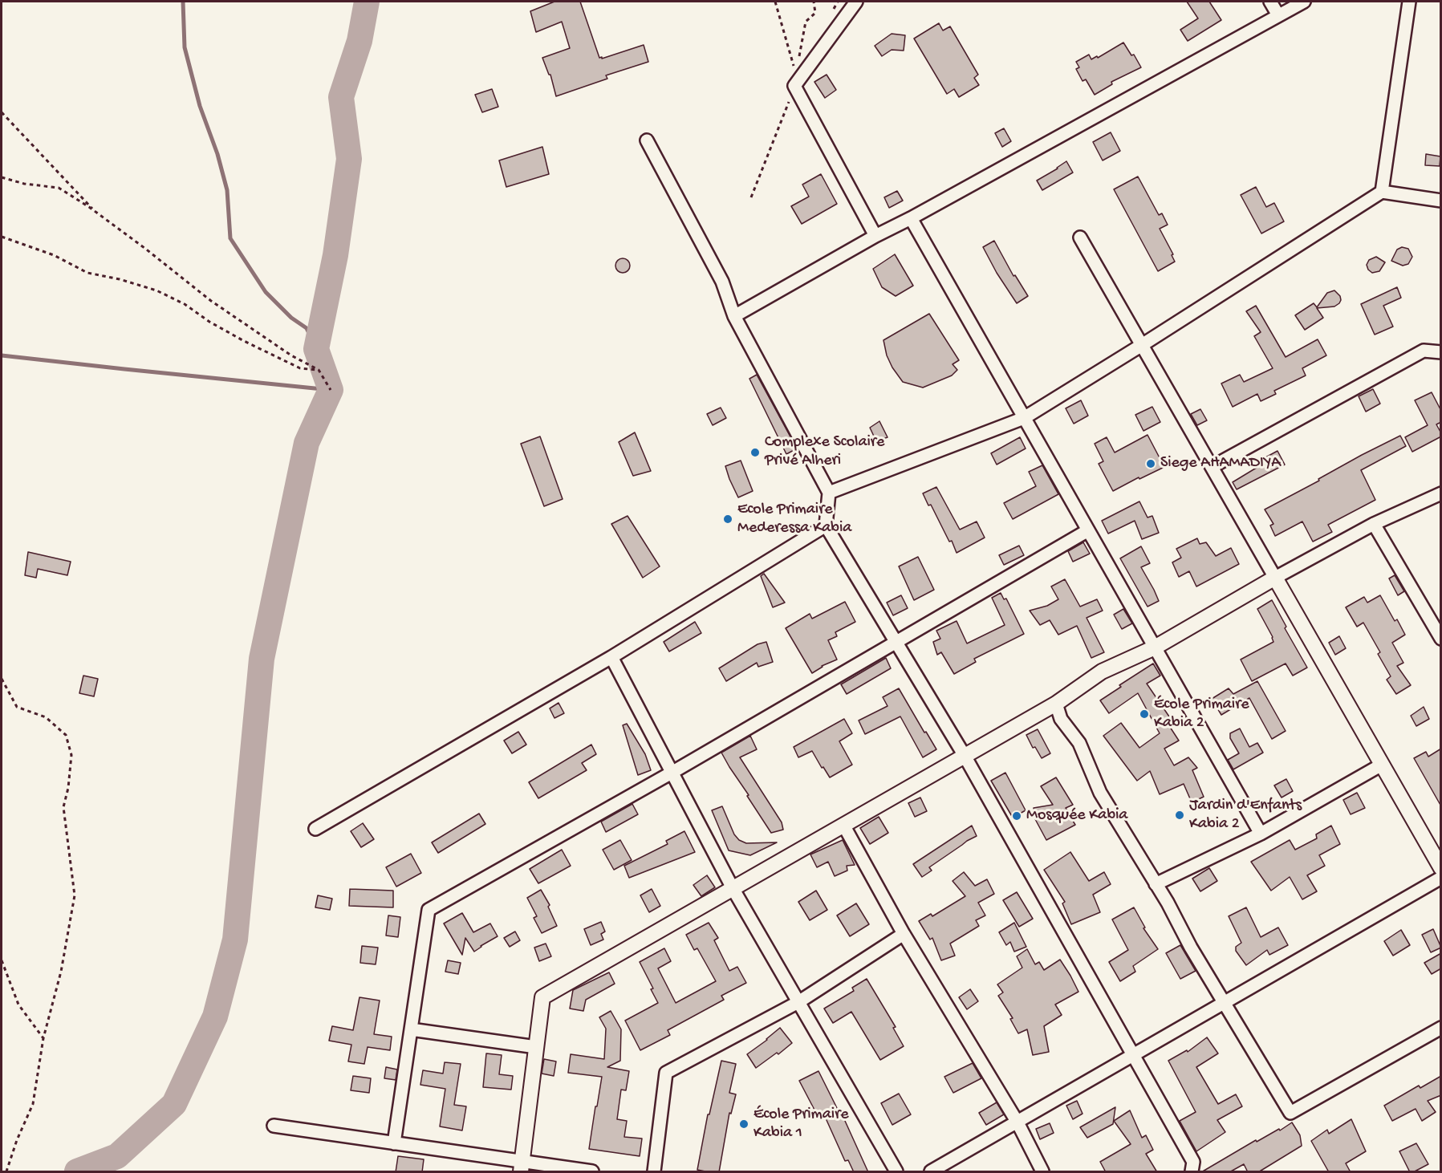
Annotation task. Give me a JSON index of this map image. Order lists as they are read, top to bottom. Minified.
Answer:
{"places":["Complexe Scolaire Privé Alheri","Siege AHAMADIYA","Ecole Primaire Mederessa Kabia","École Primaire Kabia 2","Jardin d'Enfants Kabia 2","Mosquée Kabia","École Primaire Kabia 1"]}
